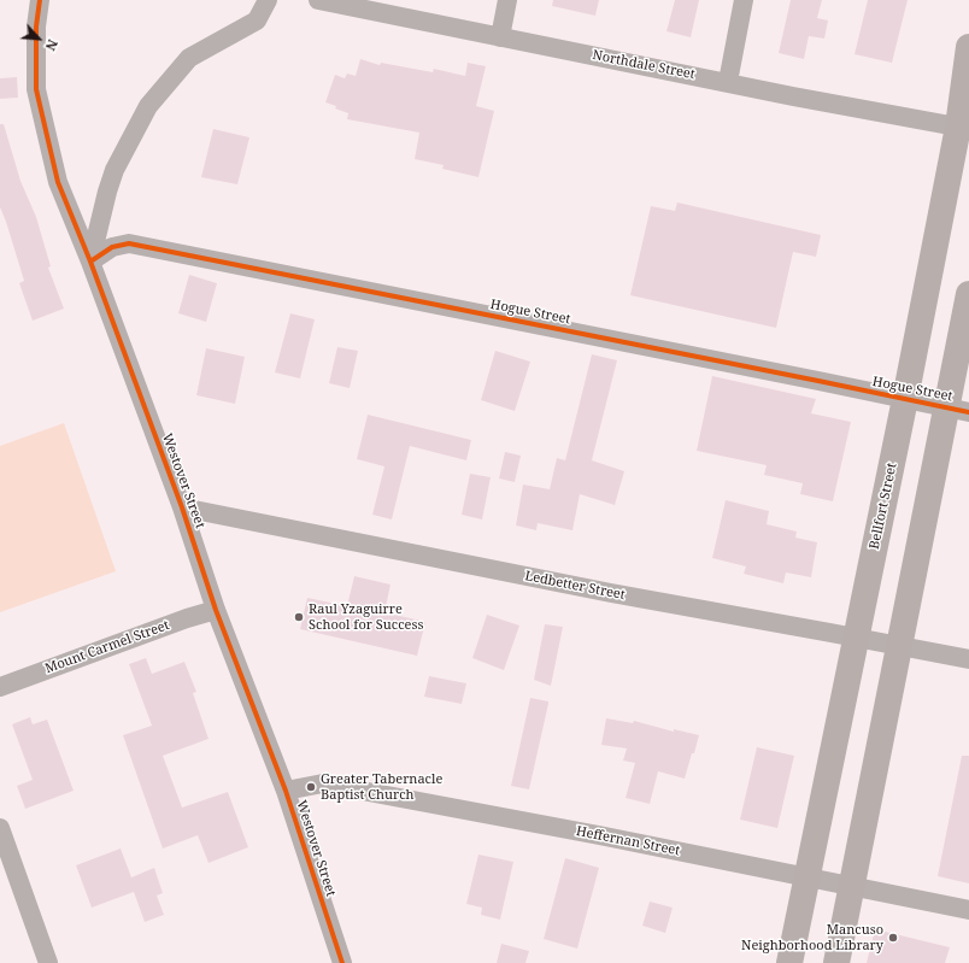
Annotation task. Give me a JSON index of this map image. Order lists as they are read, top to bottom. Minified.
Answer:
{"streets":{"main road":["Bellfort Street"],"street":["Northdale Street","Hogue Street","Westover Street","Ledbetter Street","Mount Carmel Street","Heffernan Street"]},"crossings":[["Northdale Street","Bellfort Street"],["Hogue Street","Westover Street"],["Hogue Street","Bellfort Street"],["Westover Street","Ledbetter Street"],["Westover Street","Mount Carmel Street"],["Westover Street","Heffernan Street"],["Bellfort Street","Ledbetter Street"],["Bellfort Street","Heffernan Street"]],"places":["Raul Yzaguirre School for Success","Greater Tabernacle Baptist Church","Mancuso Neighborhood Library"],"north":"bottom right"}
